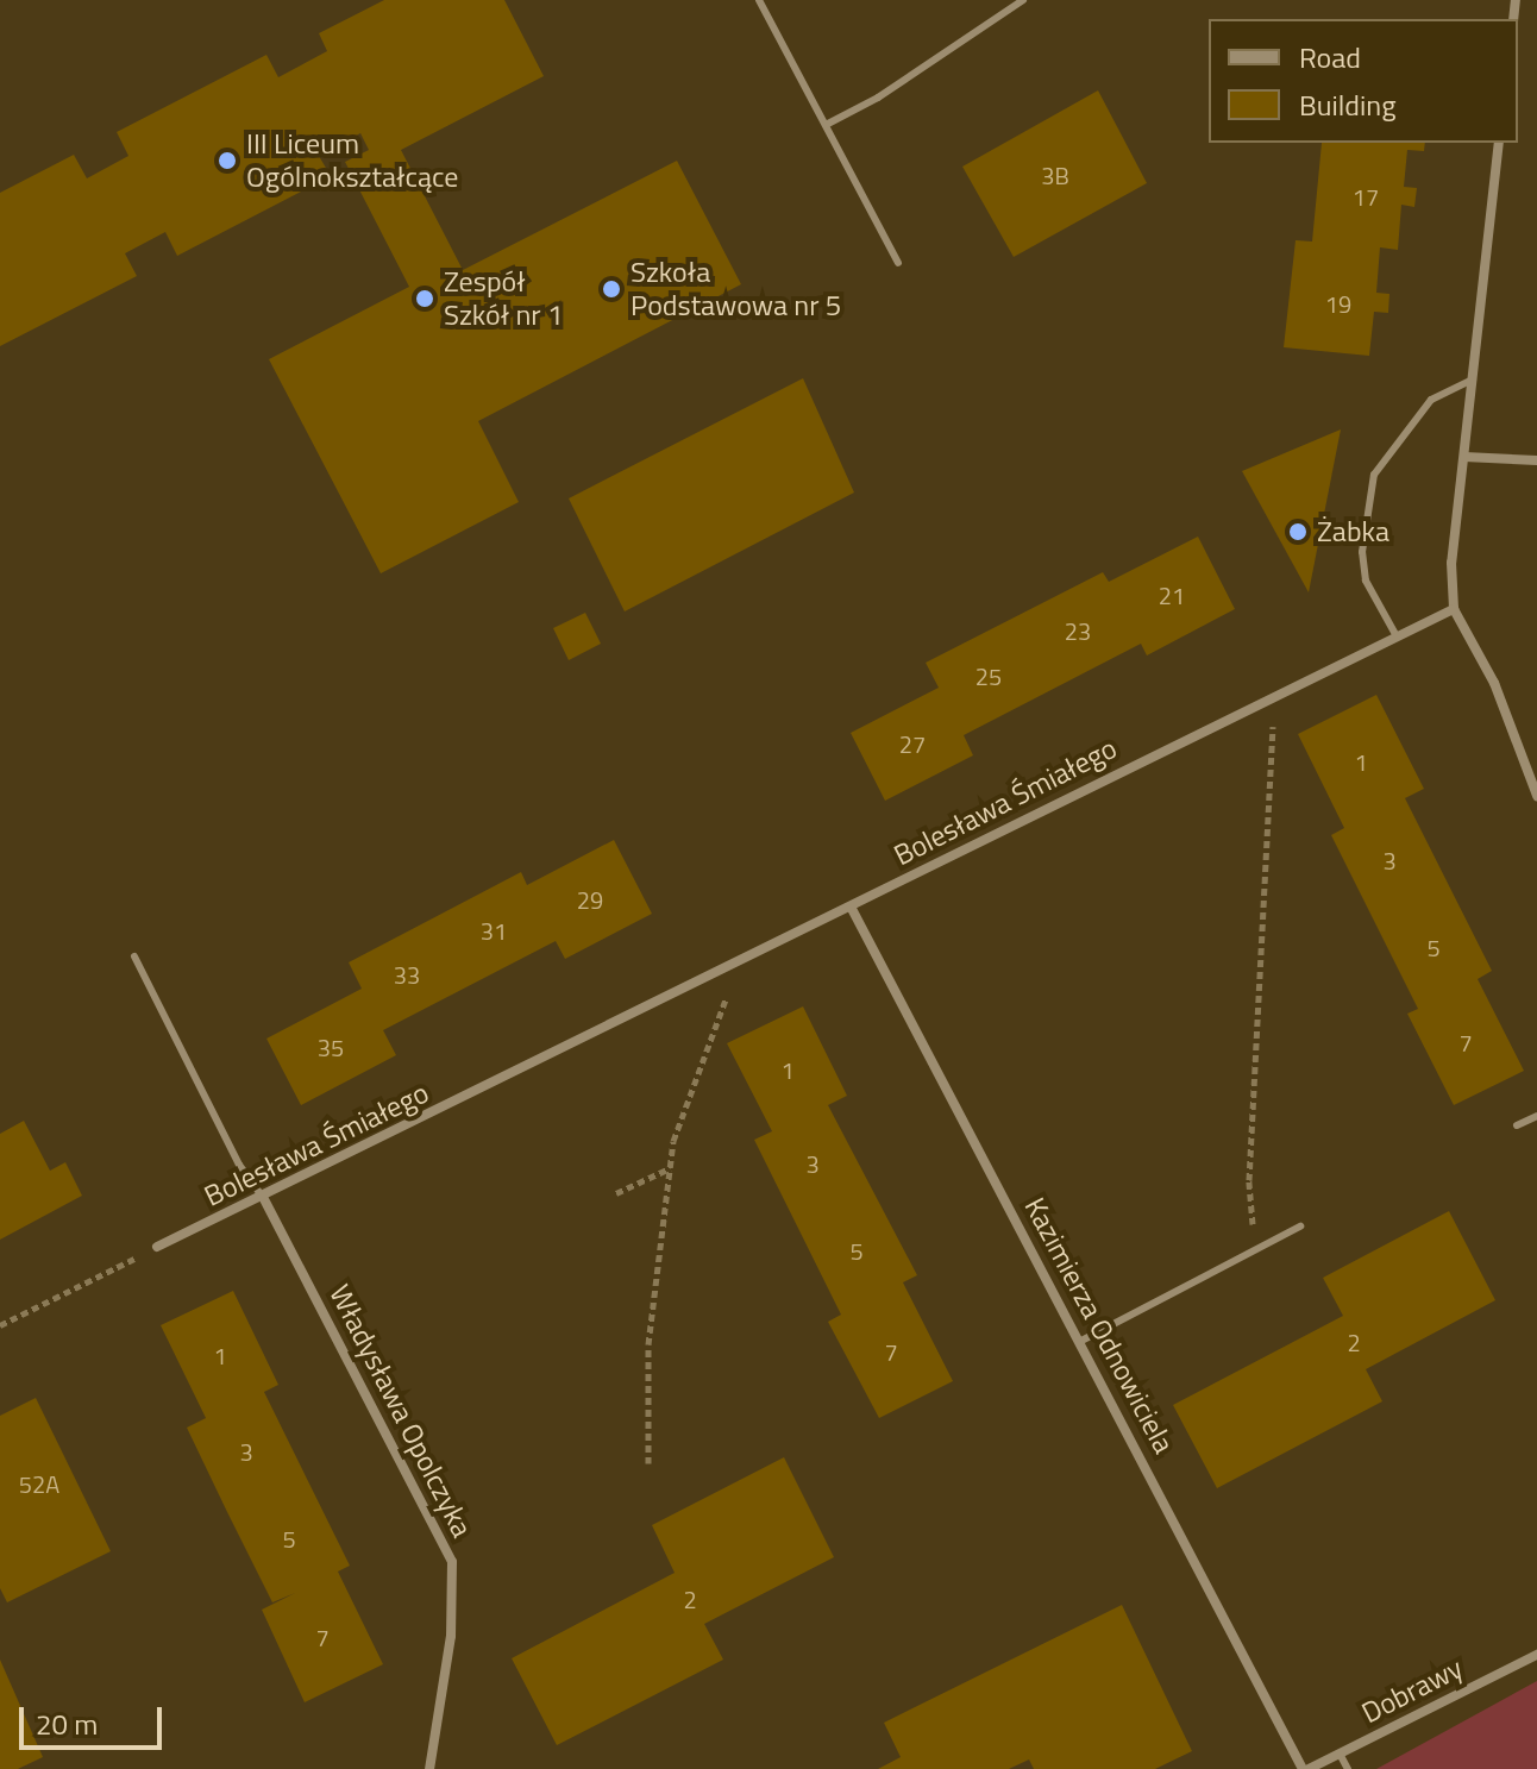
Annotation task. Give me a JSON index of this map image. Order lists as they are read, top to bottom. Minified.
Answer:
{"streets":{"street":["Bolesława Śmiałego","Kazimierza Odnowiciela","Władysława Opolczyka","Dobrawy"]},"crossings":[["Bolesława Śmiałego","Kazimierza Odnowiciela"],["Bolesława Śmiałego","Władysława Opolczyka"],["Kazimierza Odnowiciela","Dobrawy"]],"places":["III Liceum Ogólnokształcące","Szkoła Podstawowa nr 5","Zespół Szkół nr 1","Żabka"],"house_numbers":["3B","17","19","21","23","25","27","1","3","29","31","5","33","7","35","1","3","5","2","7","1","3","52A","5","2","7"],"legend":["Road","Building"],"scale_bar":"20 m"}
